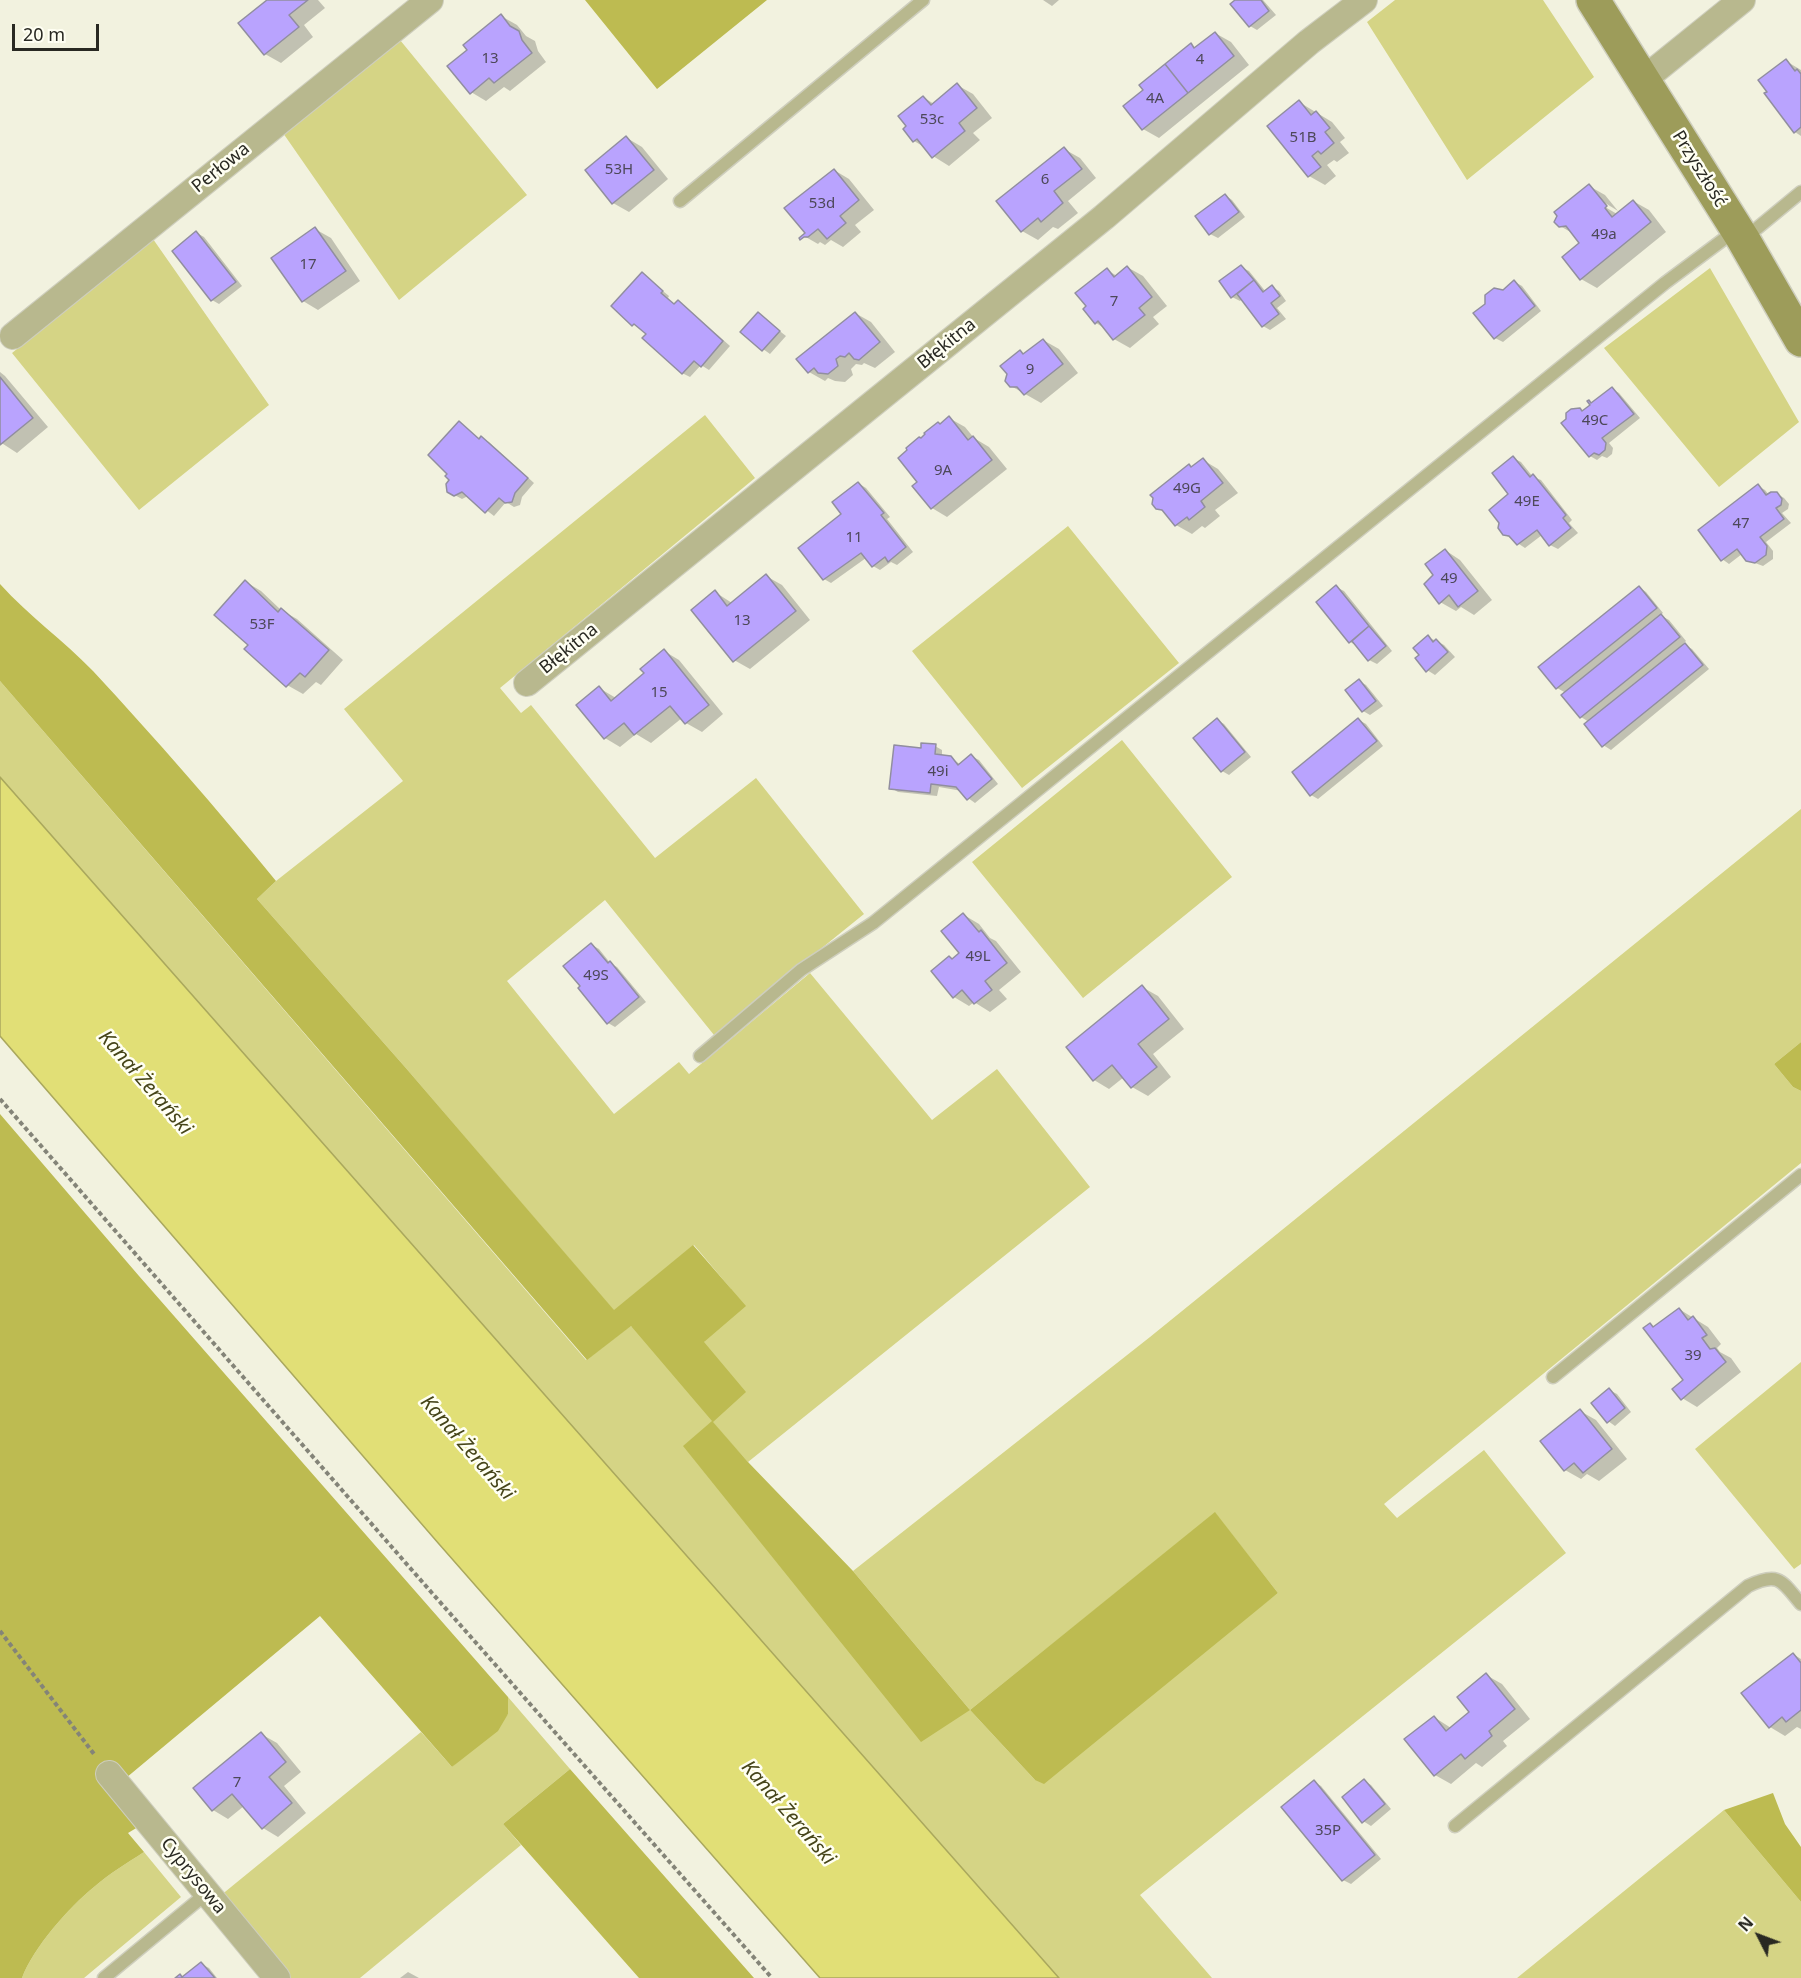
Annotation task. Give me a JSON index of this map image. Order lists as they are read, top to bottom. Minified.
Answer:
{"streets":{"street":["Perłowa","Przyszłość","Błękitna","Cyprysowa"]},"water":["Kanał Żerański"],"house_numbers":["13","4","4A","53c","51B","53H","6","53d","49a","17","7","9","49C","9A","49G","49E","47","11","49","13","53F","15","49i","49L","49S","39","7","35P"],"scale_bar":"20 m","north":"top left"}
